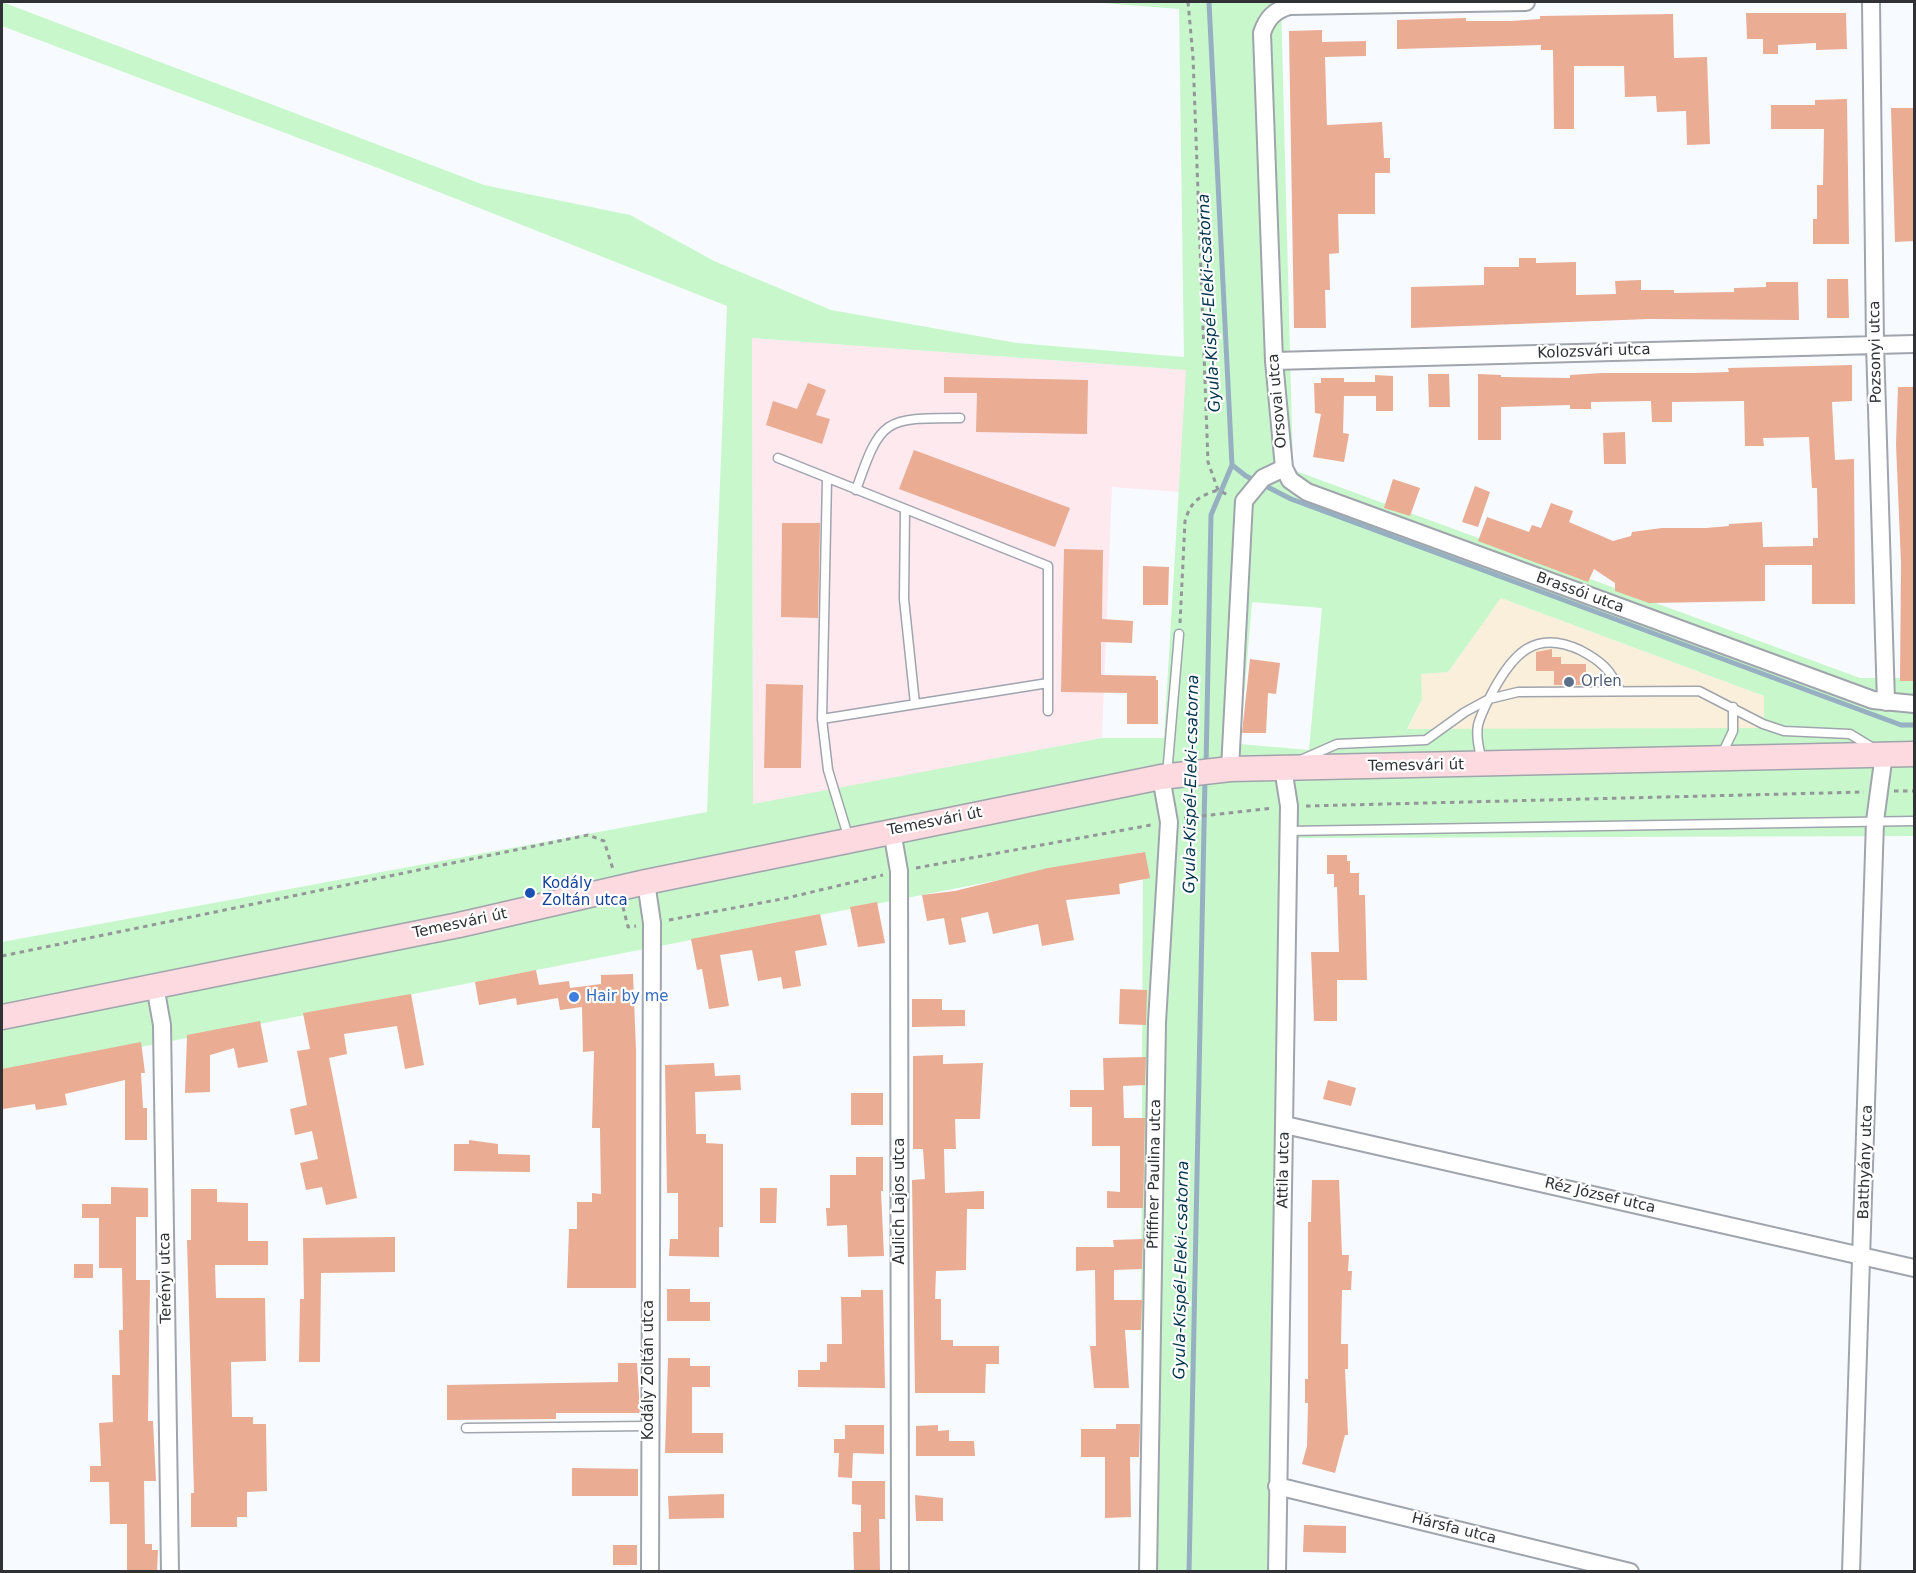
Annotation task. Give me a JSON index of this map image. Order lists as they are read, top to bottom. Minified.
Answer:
{"streets":{"street":["Kolozsvári utca","Pozsonyi utca","Orsovai utca","Brassói utca","Temesvári út","Batthyány utca","Attila utca","Pfiffner Paulina utca","Réz József utca","Aulich Lajos utca","Terényi utca","Kodály Zoltán utca","Hársfa utca"]},"crossings":[["Kolozsvári utca","Pozsonyi utca"],["Kolozsvári utca","Orsovai utca"],["Pozsonyi utca","Brassói utca"],["Orsovai utca","Brassói utca"],["Orsovai utca","Temesvári út"],["Temesvári út","Batthyány utca"],["Temesvári út","Attila utca"],["Temesvári út","Pfiffner Paulina utca"],["Temesvári út","Aulich Lajos utca"],["Temesvári út","Terényi utca"],["Temesvári út","Kodály Zoltán utca"],["Batthyány utca","Réz József utca"],["Attila utca","Réz József utca"],["Attila utca","Hársfa utca"]],"water":["Gyula-Kispél-Eleki-csatorna"],"places":["Orlen","Kodály Zoltán utca","Hair by me"]}
